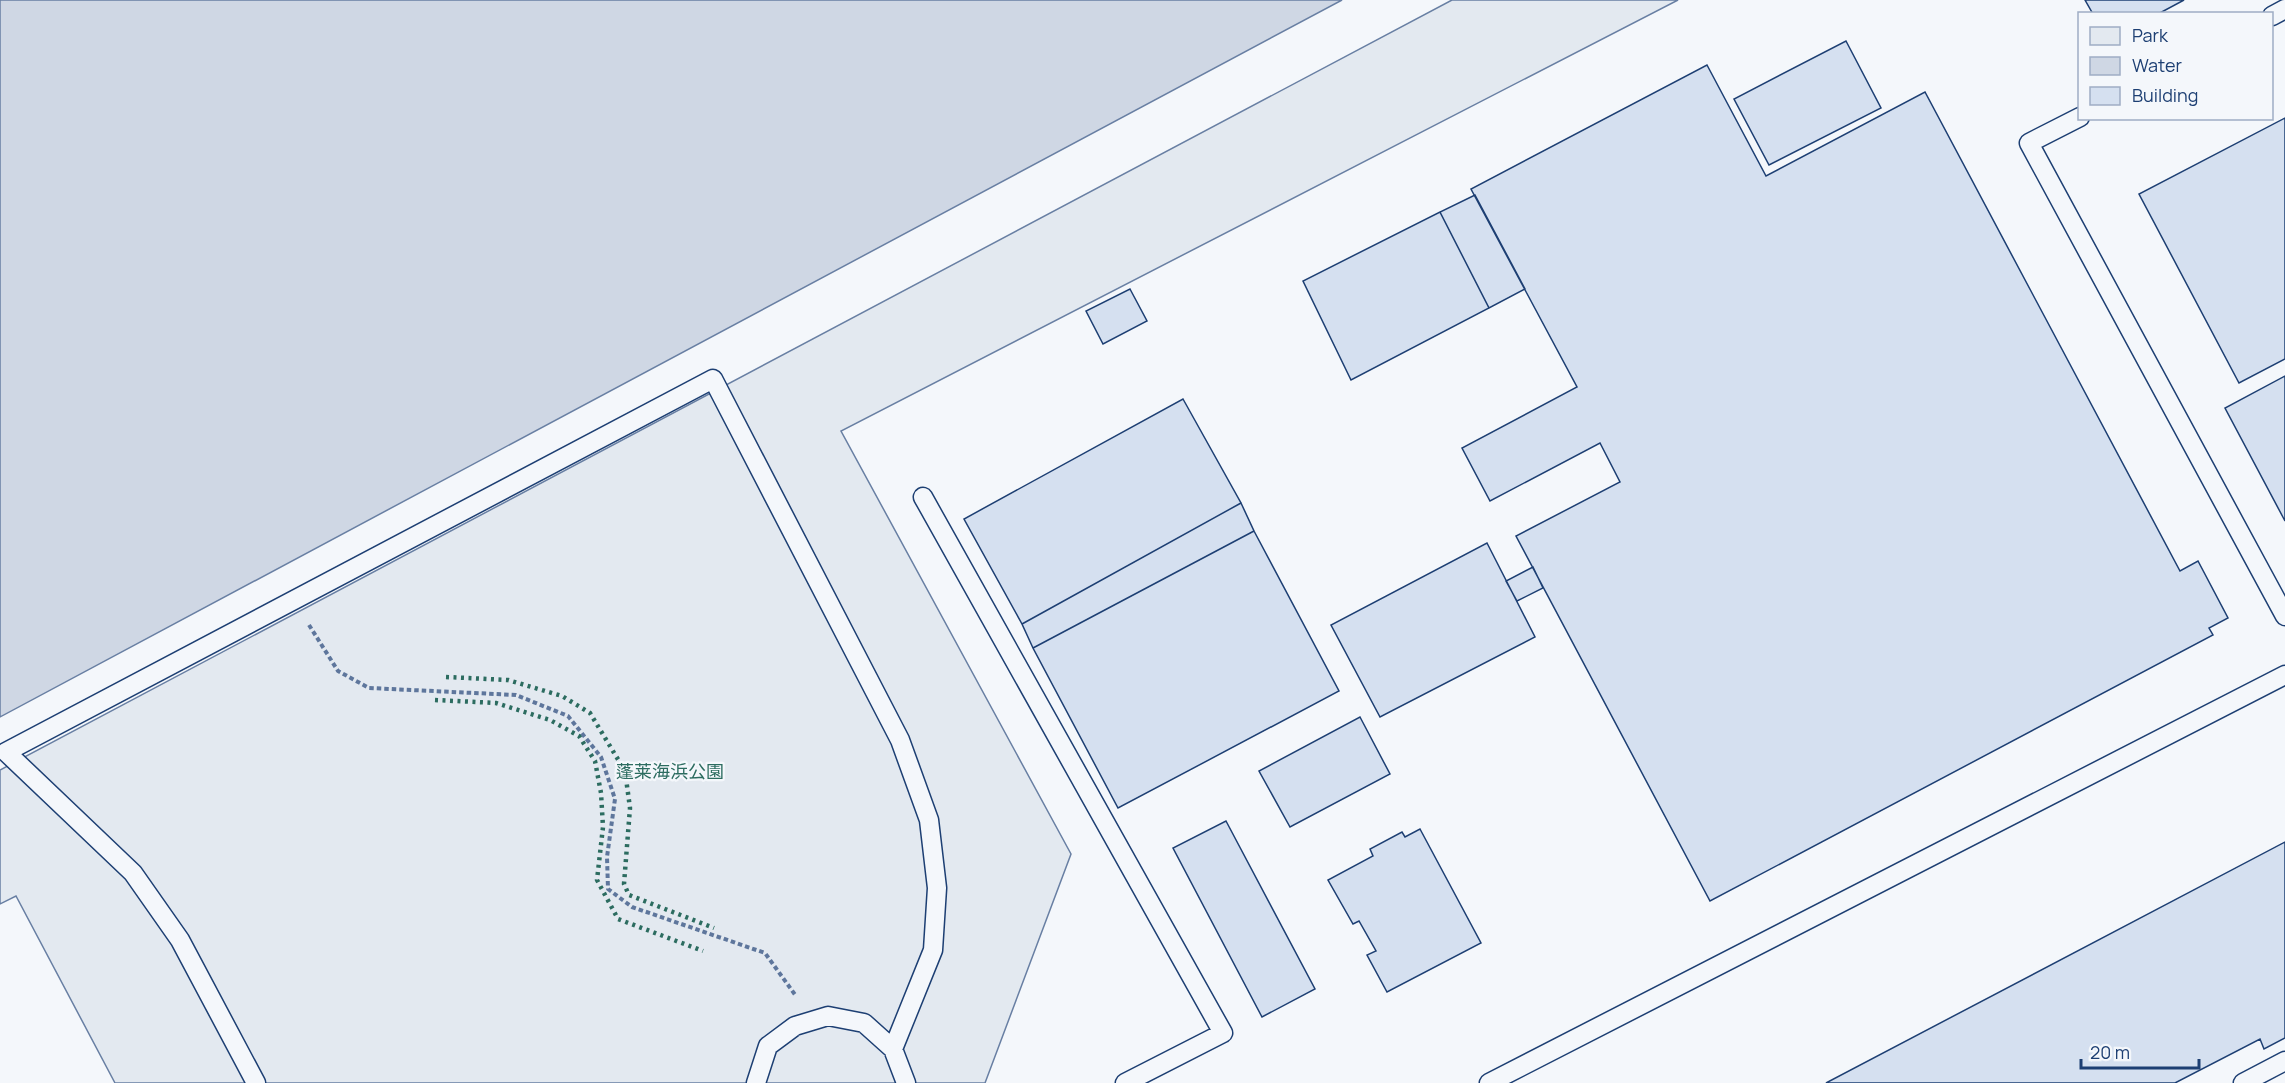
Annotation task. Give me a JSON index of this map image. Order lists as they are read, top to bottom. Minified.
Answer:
{"parks":["蓬莱海浜公園"],"legend":["Park","Water","Building"],"scale_bar":"20 m"}
